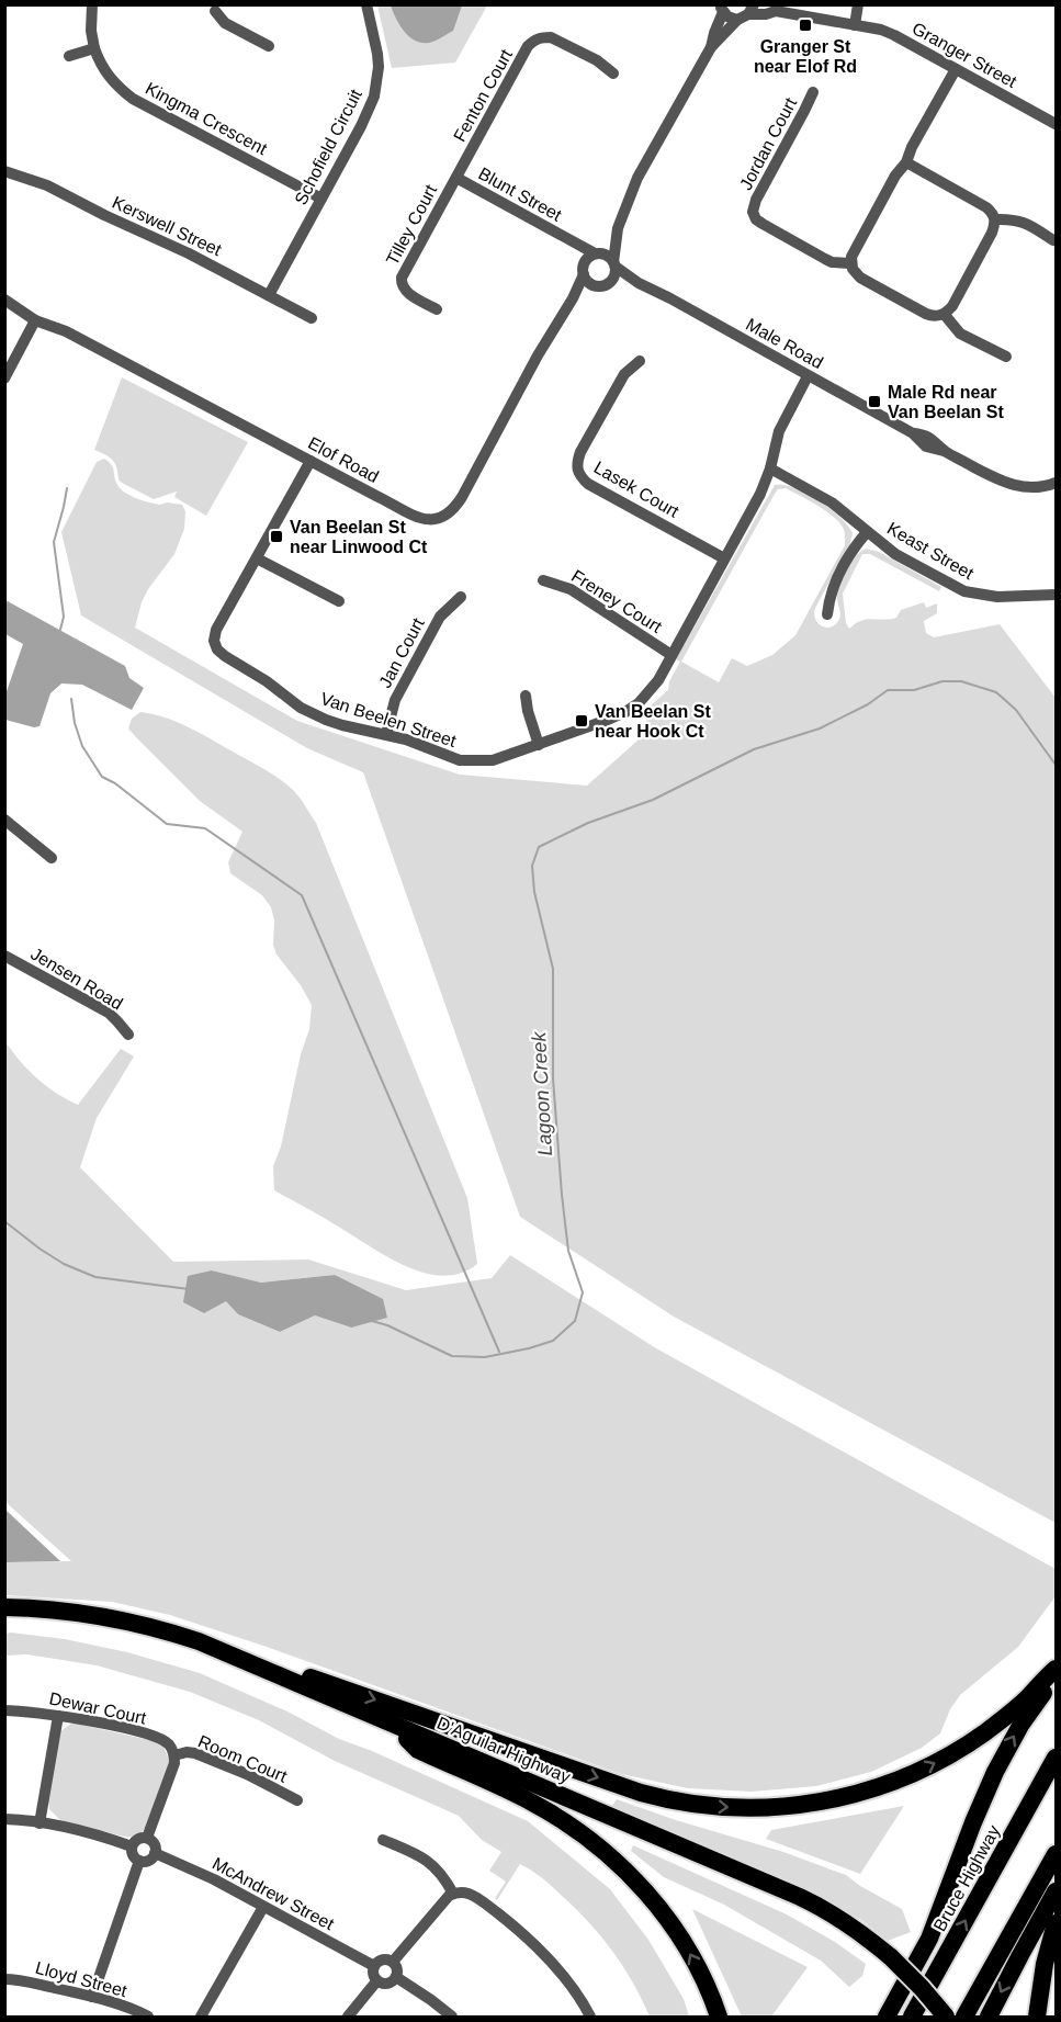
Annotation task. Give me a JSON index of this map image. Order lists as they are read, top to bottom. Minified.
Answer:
{"streets":{"highway":["D'Aguilar Highway","Bruce Highway"],"street":["Granger Street","Fenton Court","Kingma Crescent","Jordan Court","Schofield Circuit","Blunt Street","Tilley Court","Kerswell Street","Male Road","Elof Road","Lasek Court","Keast Street","Freney Court","Jan Court","Van Beelen Street","Jensen Road","Dewar Court","Room Court","McAndrew Street","Lloyd Street"]},"crossings":[["Fenton Court","Blunt Street"],["Fenton Court","Tilley Court"],["Kingma Crescent","Schofield Circuit"],["Schofield Circuit","Kerswell Street"],["Blunt Street","Tilley Court"],["Blunt Street","Male Road"],["Blunt Street","Elof Road"],["Male Road","Elof Road"],["Male Road","Van Beelen Street"],["Elof Road","Van Beelen Street"],["Lasek Court","Van Beelen Street"],["Keast Street","Van Beelen Street"],["Freney Court","Van Beelen Street"],["Jan Court","Van Beelen Street"],["Dewar Court","Room Court"]],"water":["Lagoon Creek"],"places":{"transit":["Granger St near Elof Rd","Male Rd near Van Beelan St","Van Beelan St near Linwood Ct","Van Beelan St near Hook Ct"]}}
